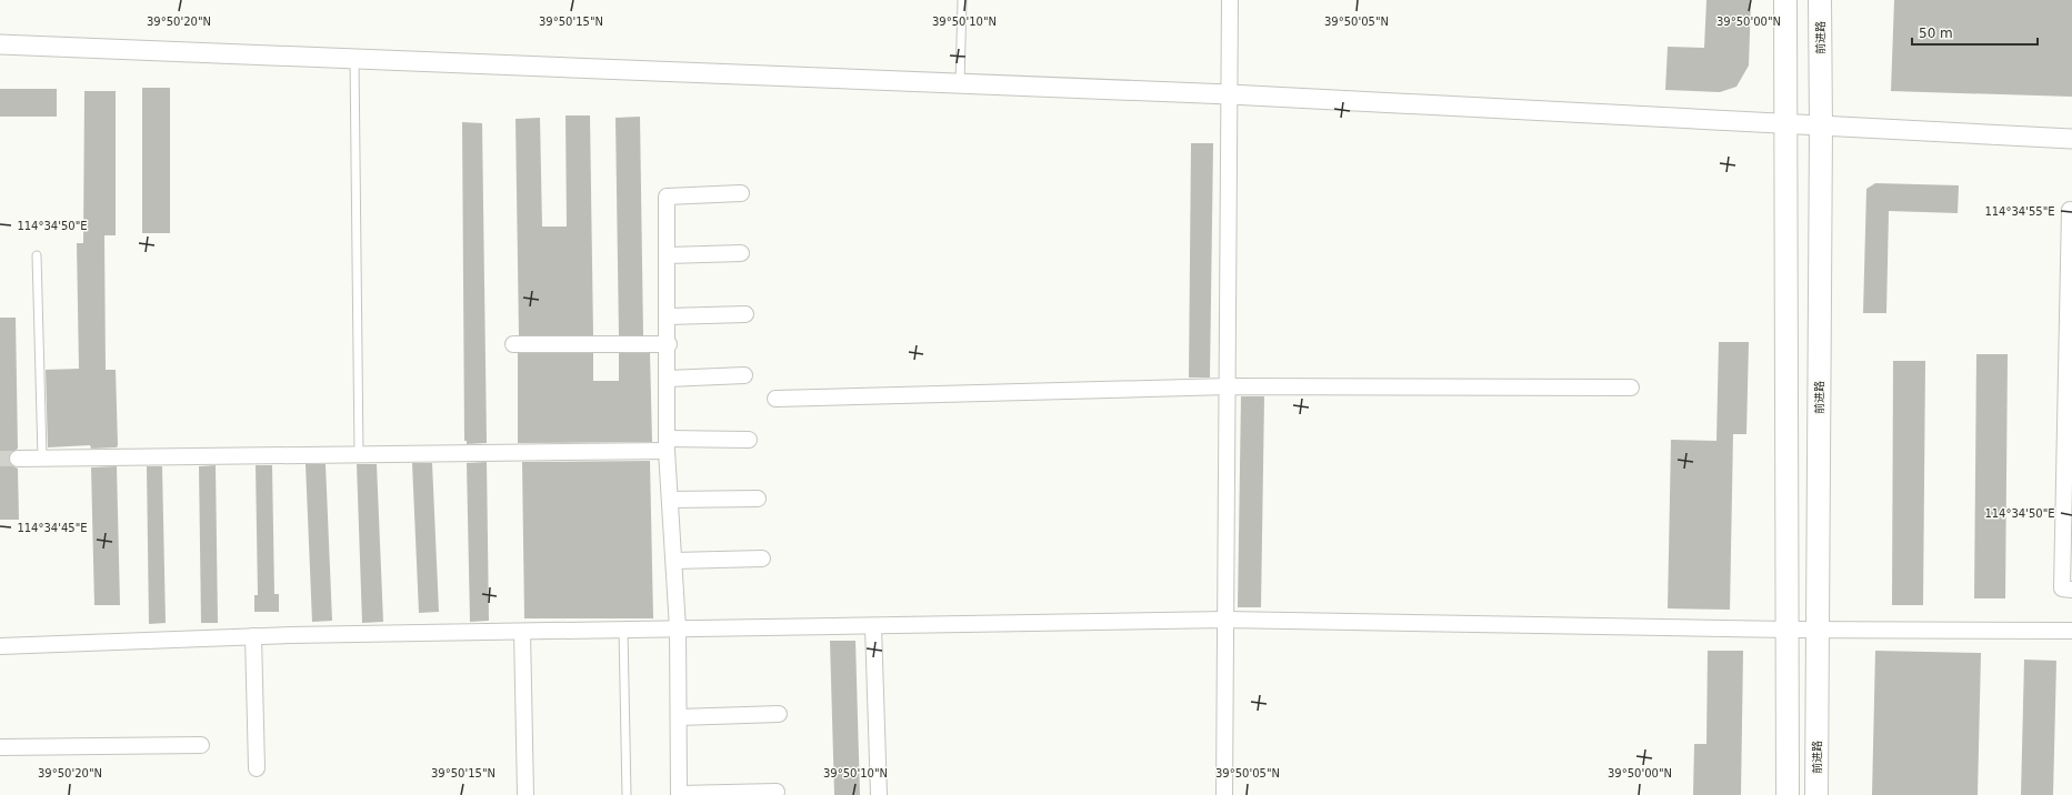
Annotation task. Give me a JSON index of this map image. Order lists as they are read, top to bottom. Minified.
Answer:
{"streets":{"main road":["前进路"]},"scale_bar":"50 m","coordinates":["39°50'20\"N","39°50'15\"N","39°50'10\"N","39°50'05\"N","39°50'00\"N","114°34'55\"E","114°34'50\"E","114°34'45\"E"]}
